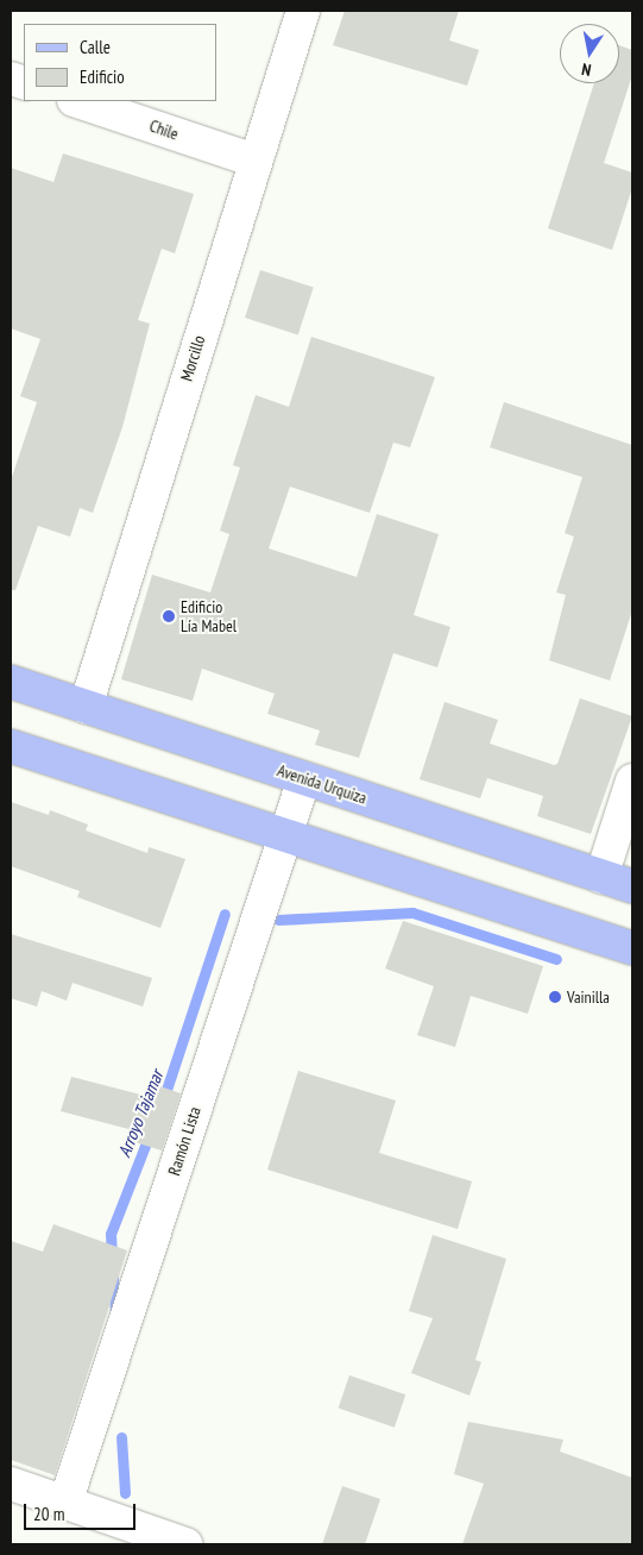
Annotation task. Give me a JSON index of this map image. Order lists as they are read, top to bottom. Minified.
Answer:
{"streets":{"main road":["Avenida Urquiza"],"street":["Chile","Morcillo","Ramón Lista"]},"crossings":[["Chile","Morcillo"],["Morcillo","Avenida Urquiza"],["Avenida Urquiza","Ramón Lista"]],"water":["Arroyo Tajamar"],"places":["Edificio Lía Mabel","Vainilla"],"legend":["Calle","Edificio"],"scale_bar":"20 m","north":"bottom"}
